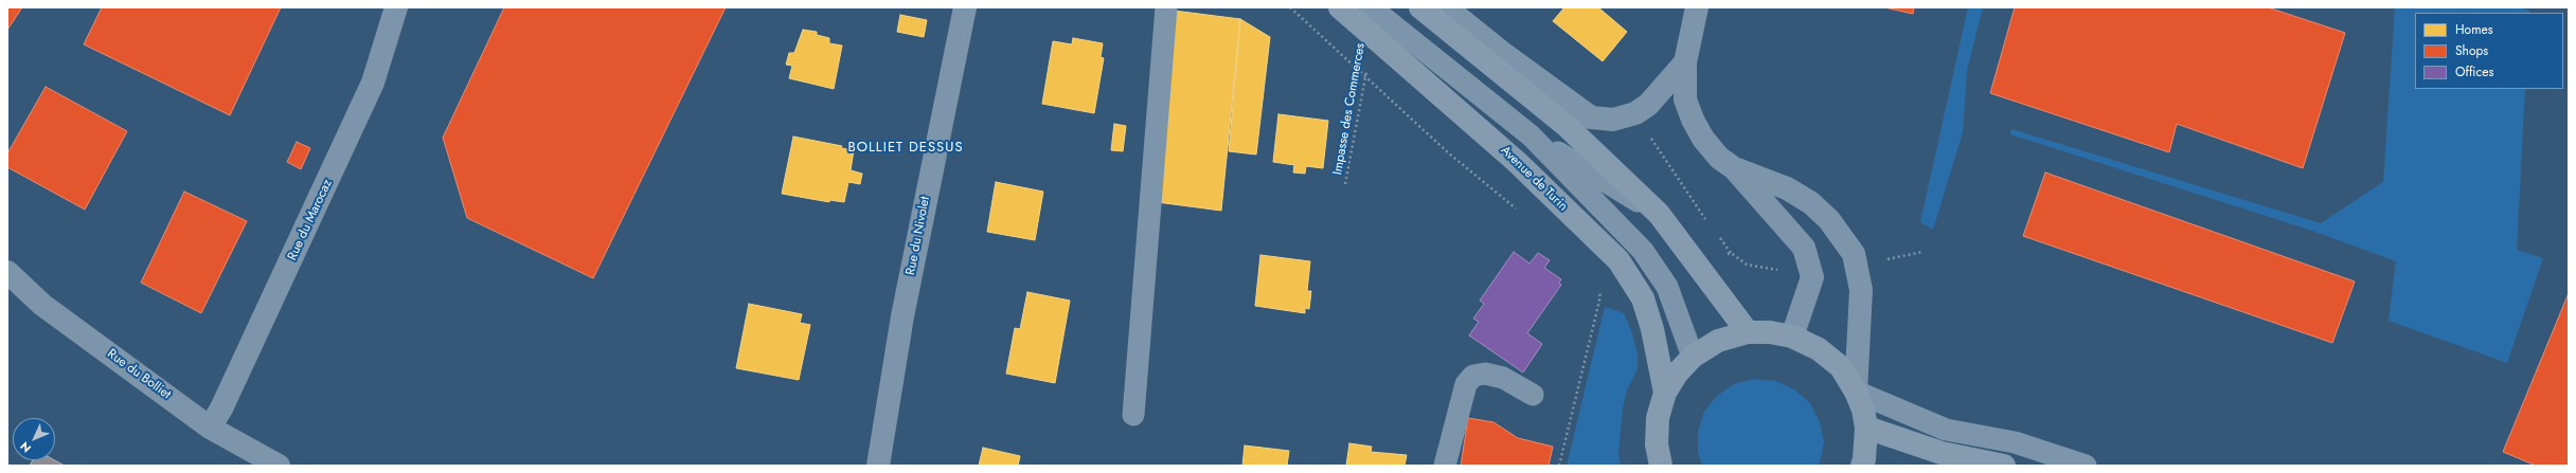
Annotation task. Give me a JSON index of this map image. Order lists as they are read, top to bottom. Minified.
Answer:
{"streets":{"main road":["Avenue de Turin"],"street":["Rue du Marocaz","Rue du Nivolet","Rue du Bolliet"],"path":["Impasse des Commerces"]},"crossings":[["Impasse des Commerces","Avenue de Turin"],["Rue du Marocaz","Rue du Bolliet"]],"districts":["BOLLIET DESSUS"],"legend":["Homes","Shops","Offices"],"north":"bottom left"}
